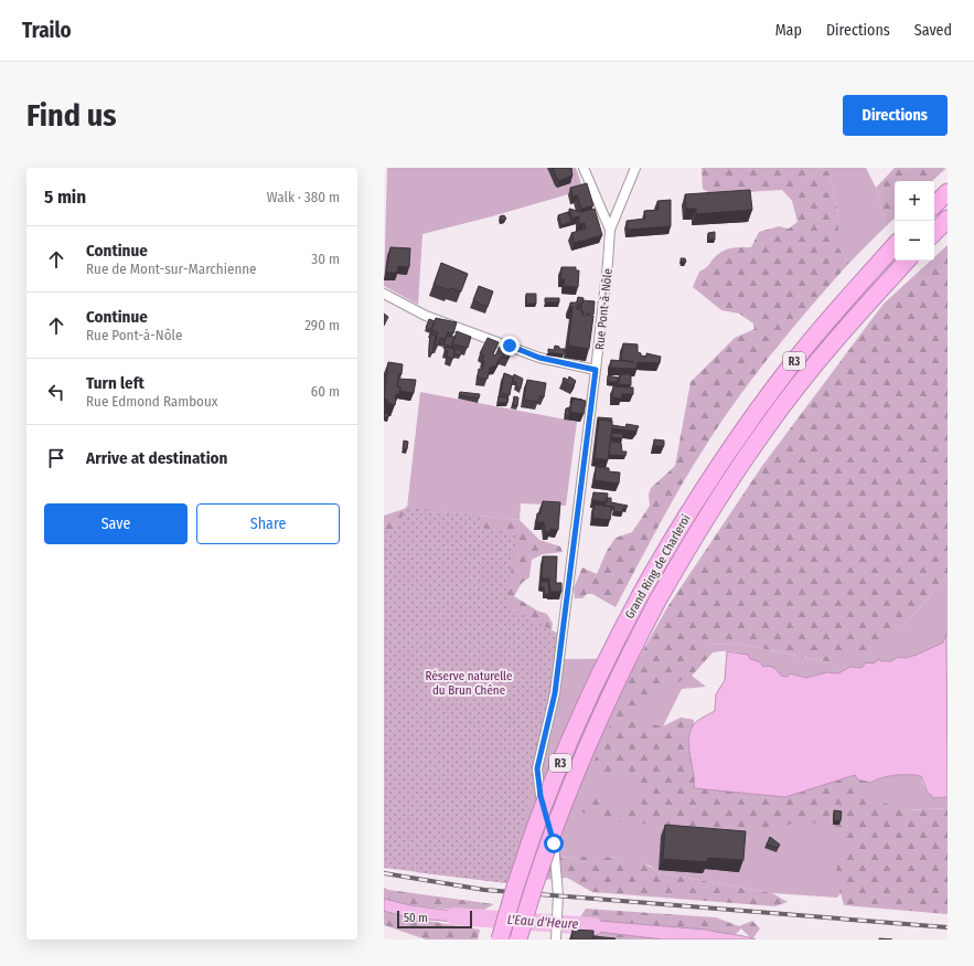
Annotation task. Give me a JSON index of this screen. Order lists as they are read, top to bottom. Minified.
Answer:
{"streets":{"highway":["R3","Grand Ring de Charleroi"],"street":["Rue Pont-à-Nôle"]},"water":["L'Eau d'Heure"],"parks":["Réserve naturelle du Brun Chêne"],"scale_bar":"50 m","page":{"header":"Trailo","nav":["Map","Directions","Saved"],"buttons":["Directions",["Save","Share"]],"title":"Find us","heading":["5 min","Walk · 380 m"],"map_buttons":["+","−"],"list":[["Continue","Rue de Mont-sur-Marchienne","30 m"],["Continue","Rue Pont-à-Nôle","290 m"],["Turn left","Rue Edmond Ramboux","60 m"],"Arrive at destination"],"scale":"50 m"}}
